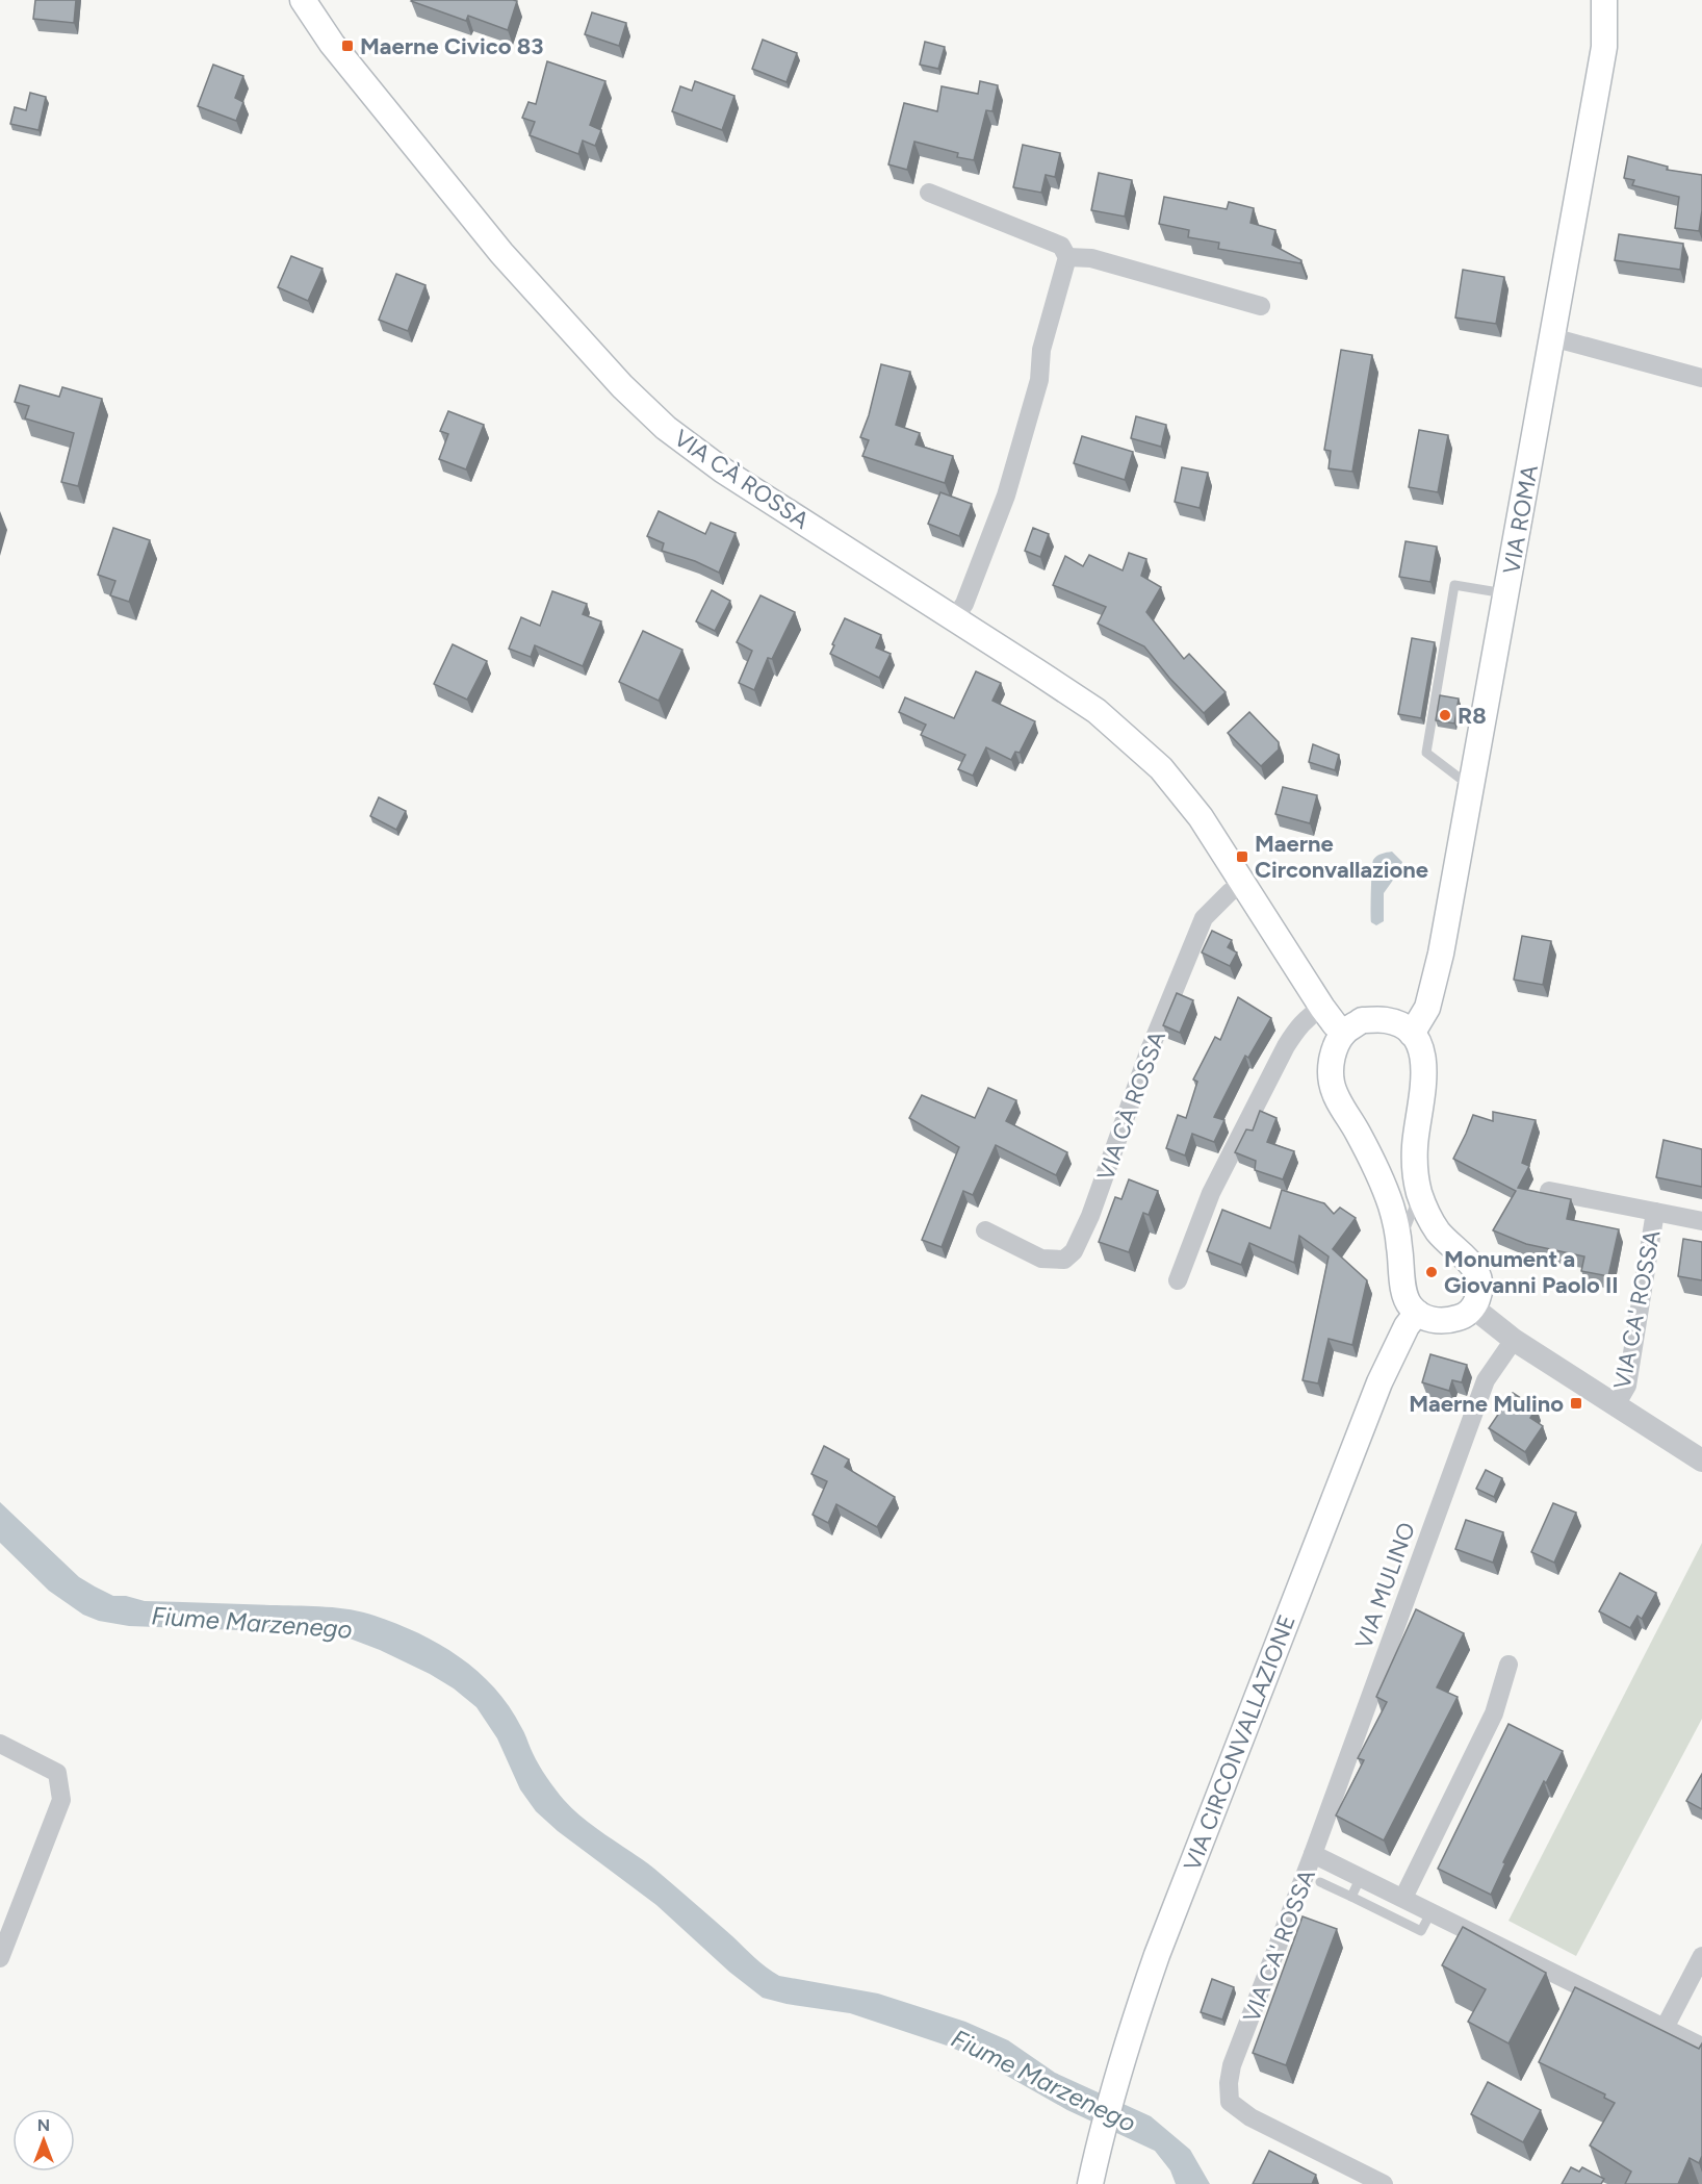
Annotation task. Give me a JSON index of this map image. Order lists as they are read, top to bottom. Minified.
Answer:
{"streets":{"main road":["VIA CÀ ROSSA","VIA ROMA","VIA CIRCONVALLAZIONE"],"street":["VIA CA' ROSSA","VIA MULINO"]},"crossings":[["VIA CA' ROSSA","VIA MULINO"]],"water":["Fiume Marzenego"],"places":{"transit":["Maerne Civico 83","Maerne Circonvallazione","Maerne Mulino"],"other":["R8","Monument a Giovanni Paolo II"]},"north":"top"}
